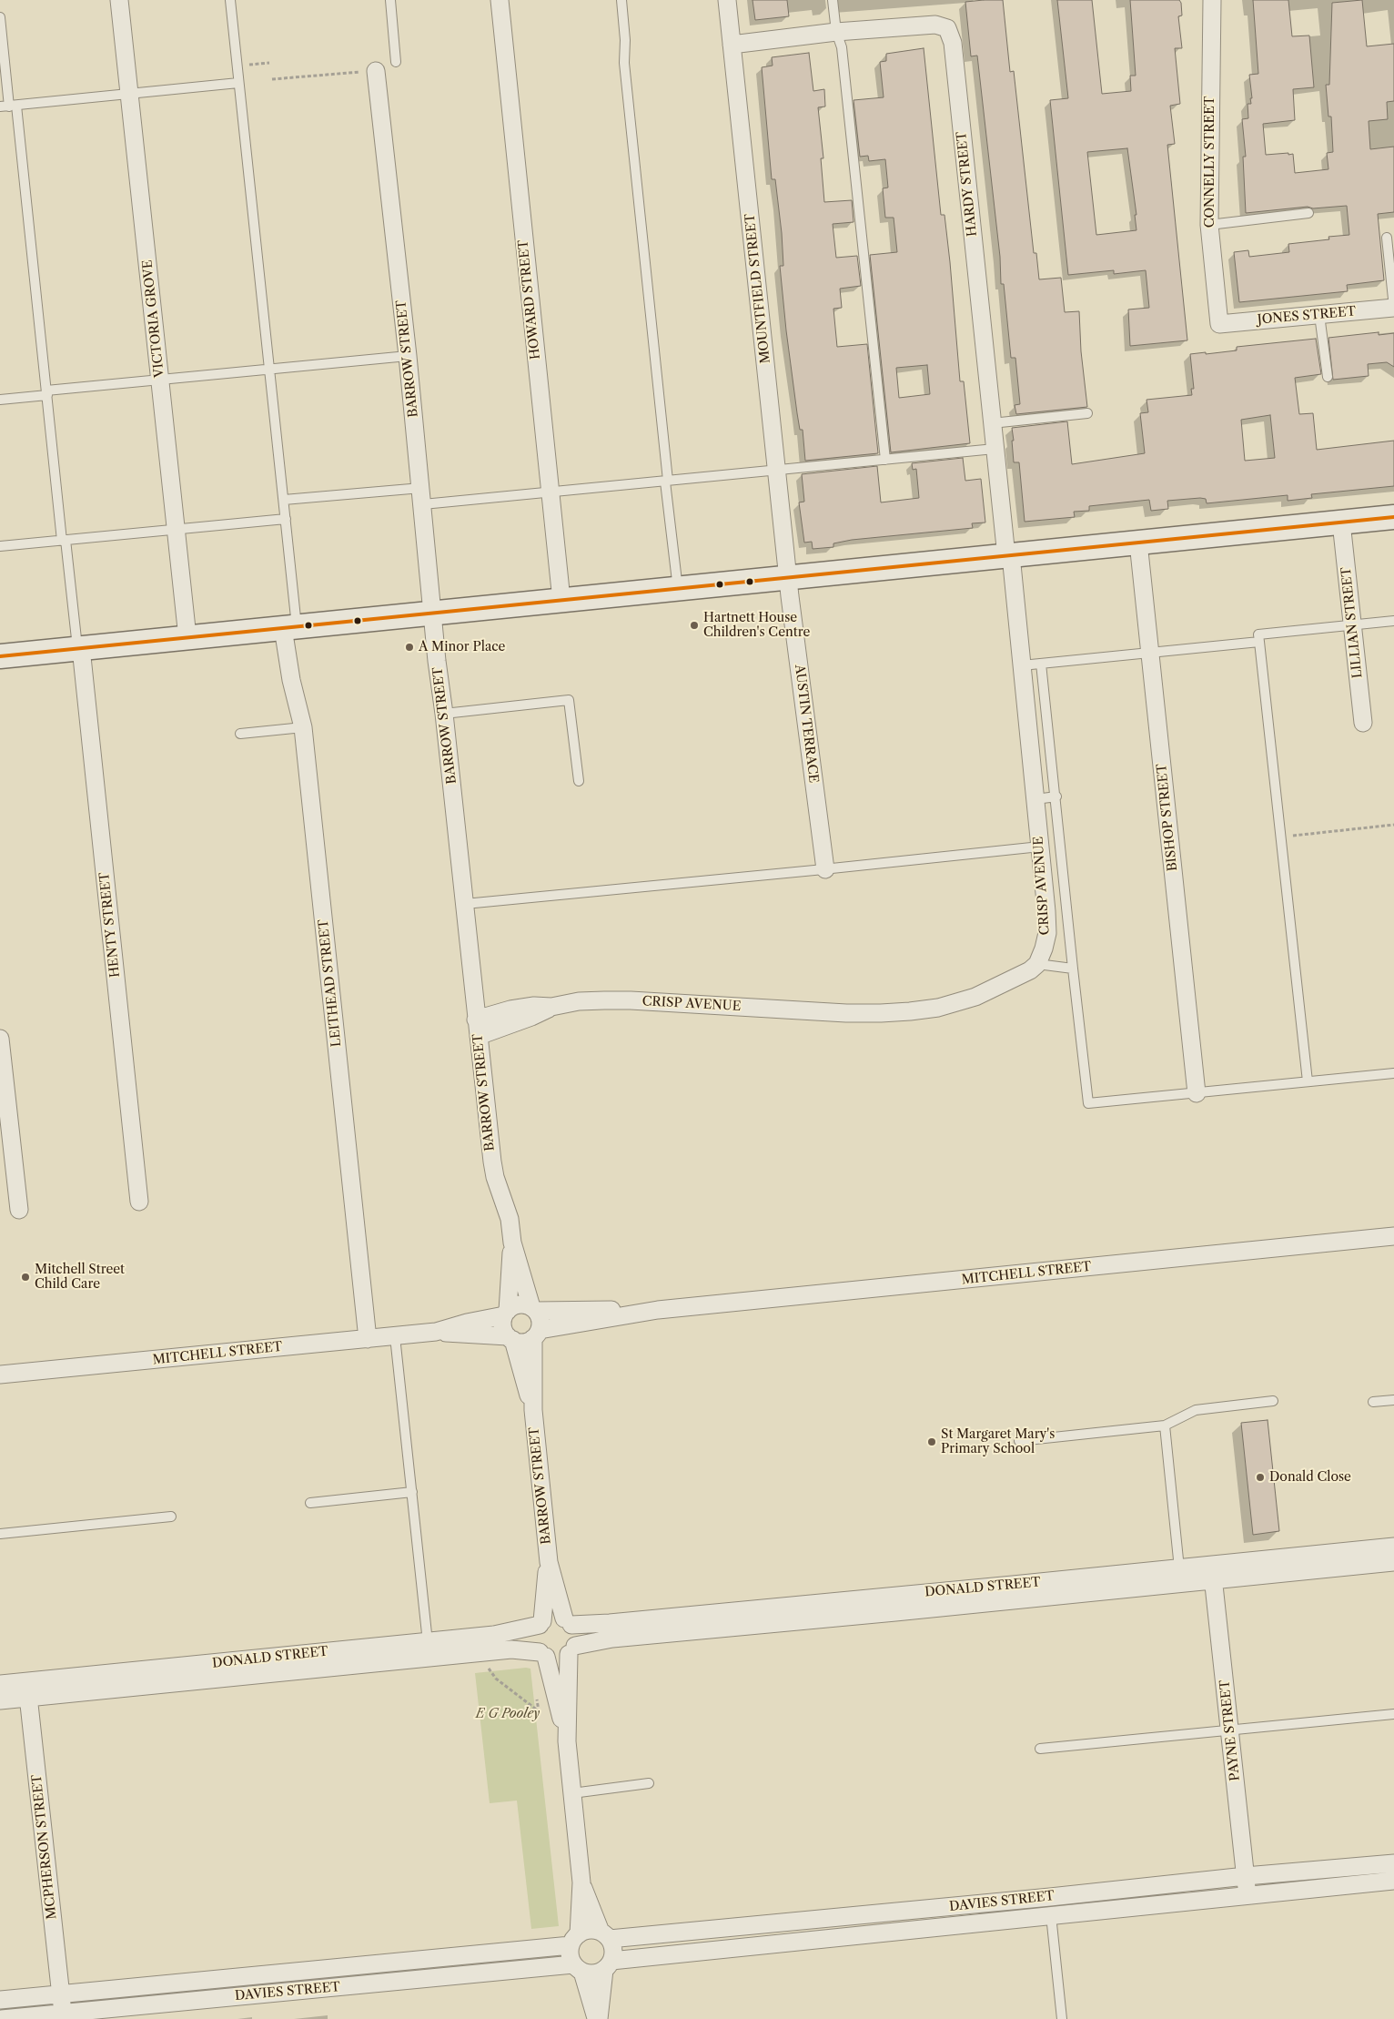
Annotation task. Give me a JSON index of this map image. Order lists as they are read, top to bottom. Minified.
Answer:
{"streets":{"street":["CONNELLY STREET","HARDY STREET","MOUNTFIELD STREET","HOWARD STREET","JONES STREET","VICTORIA GROVE","BARROW STREET","LILLIAN STREET","AUSTIN TERRACE","BISHOP STREET","CRISP AVENUE","HENTY STREET","LEITHEAD STREET","MITCHELL STREET","DONALD STREET","PAYNE STREET","MCPHERSON STREET","DAVIES STREET"]},"crossings":[["CONNELLY STREET","JONES STREET"],["HARDY STREET","MOUNTFIELD STREET"],["HARDY STREET","CRISP AVENUE"],["MOUNTFIELD STREET","AUSTIN TERRACE"],["BARROW STREET","CRISP AVENUE"],["BARROW STREET","MITCHELL STREET"],["BARROW STREET","DONALD STREET"],["LEITHEAD STREET","MITCHELL STREET"],["DONALD STREET","PAYNE STREET"],["DONALD STREET","MCPHERSON STREET"],["PAYNE STREET","DAVIES STREET"],["MCPHERSON STREET","DAVIES STREET"]],"parks":["E G Pooley"],"places":["Hartnett House Children's Centre","A Minor Place","Mitchell Street Child Care","St Margaret Mary's Primary School","Donald Close"]}
